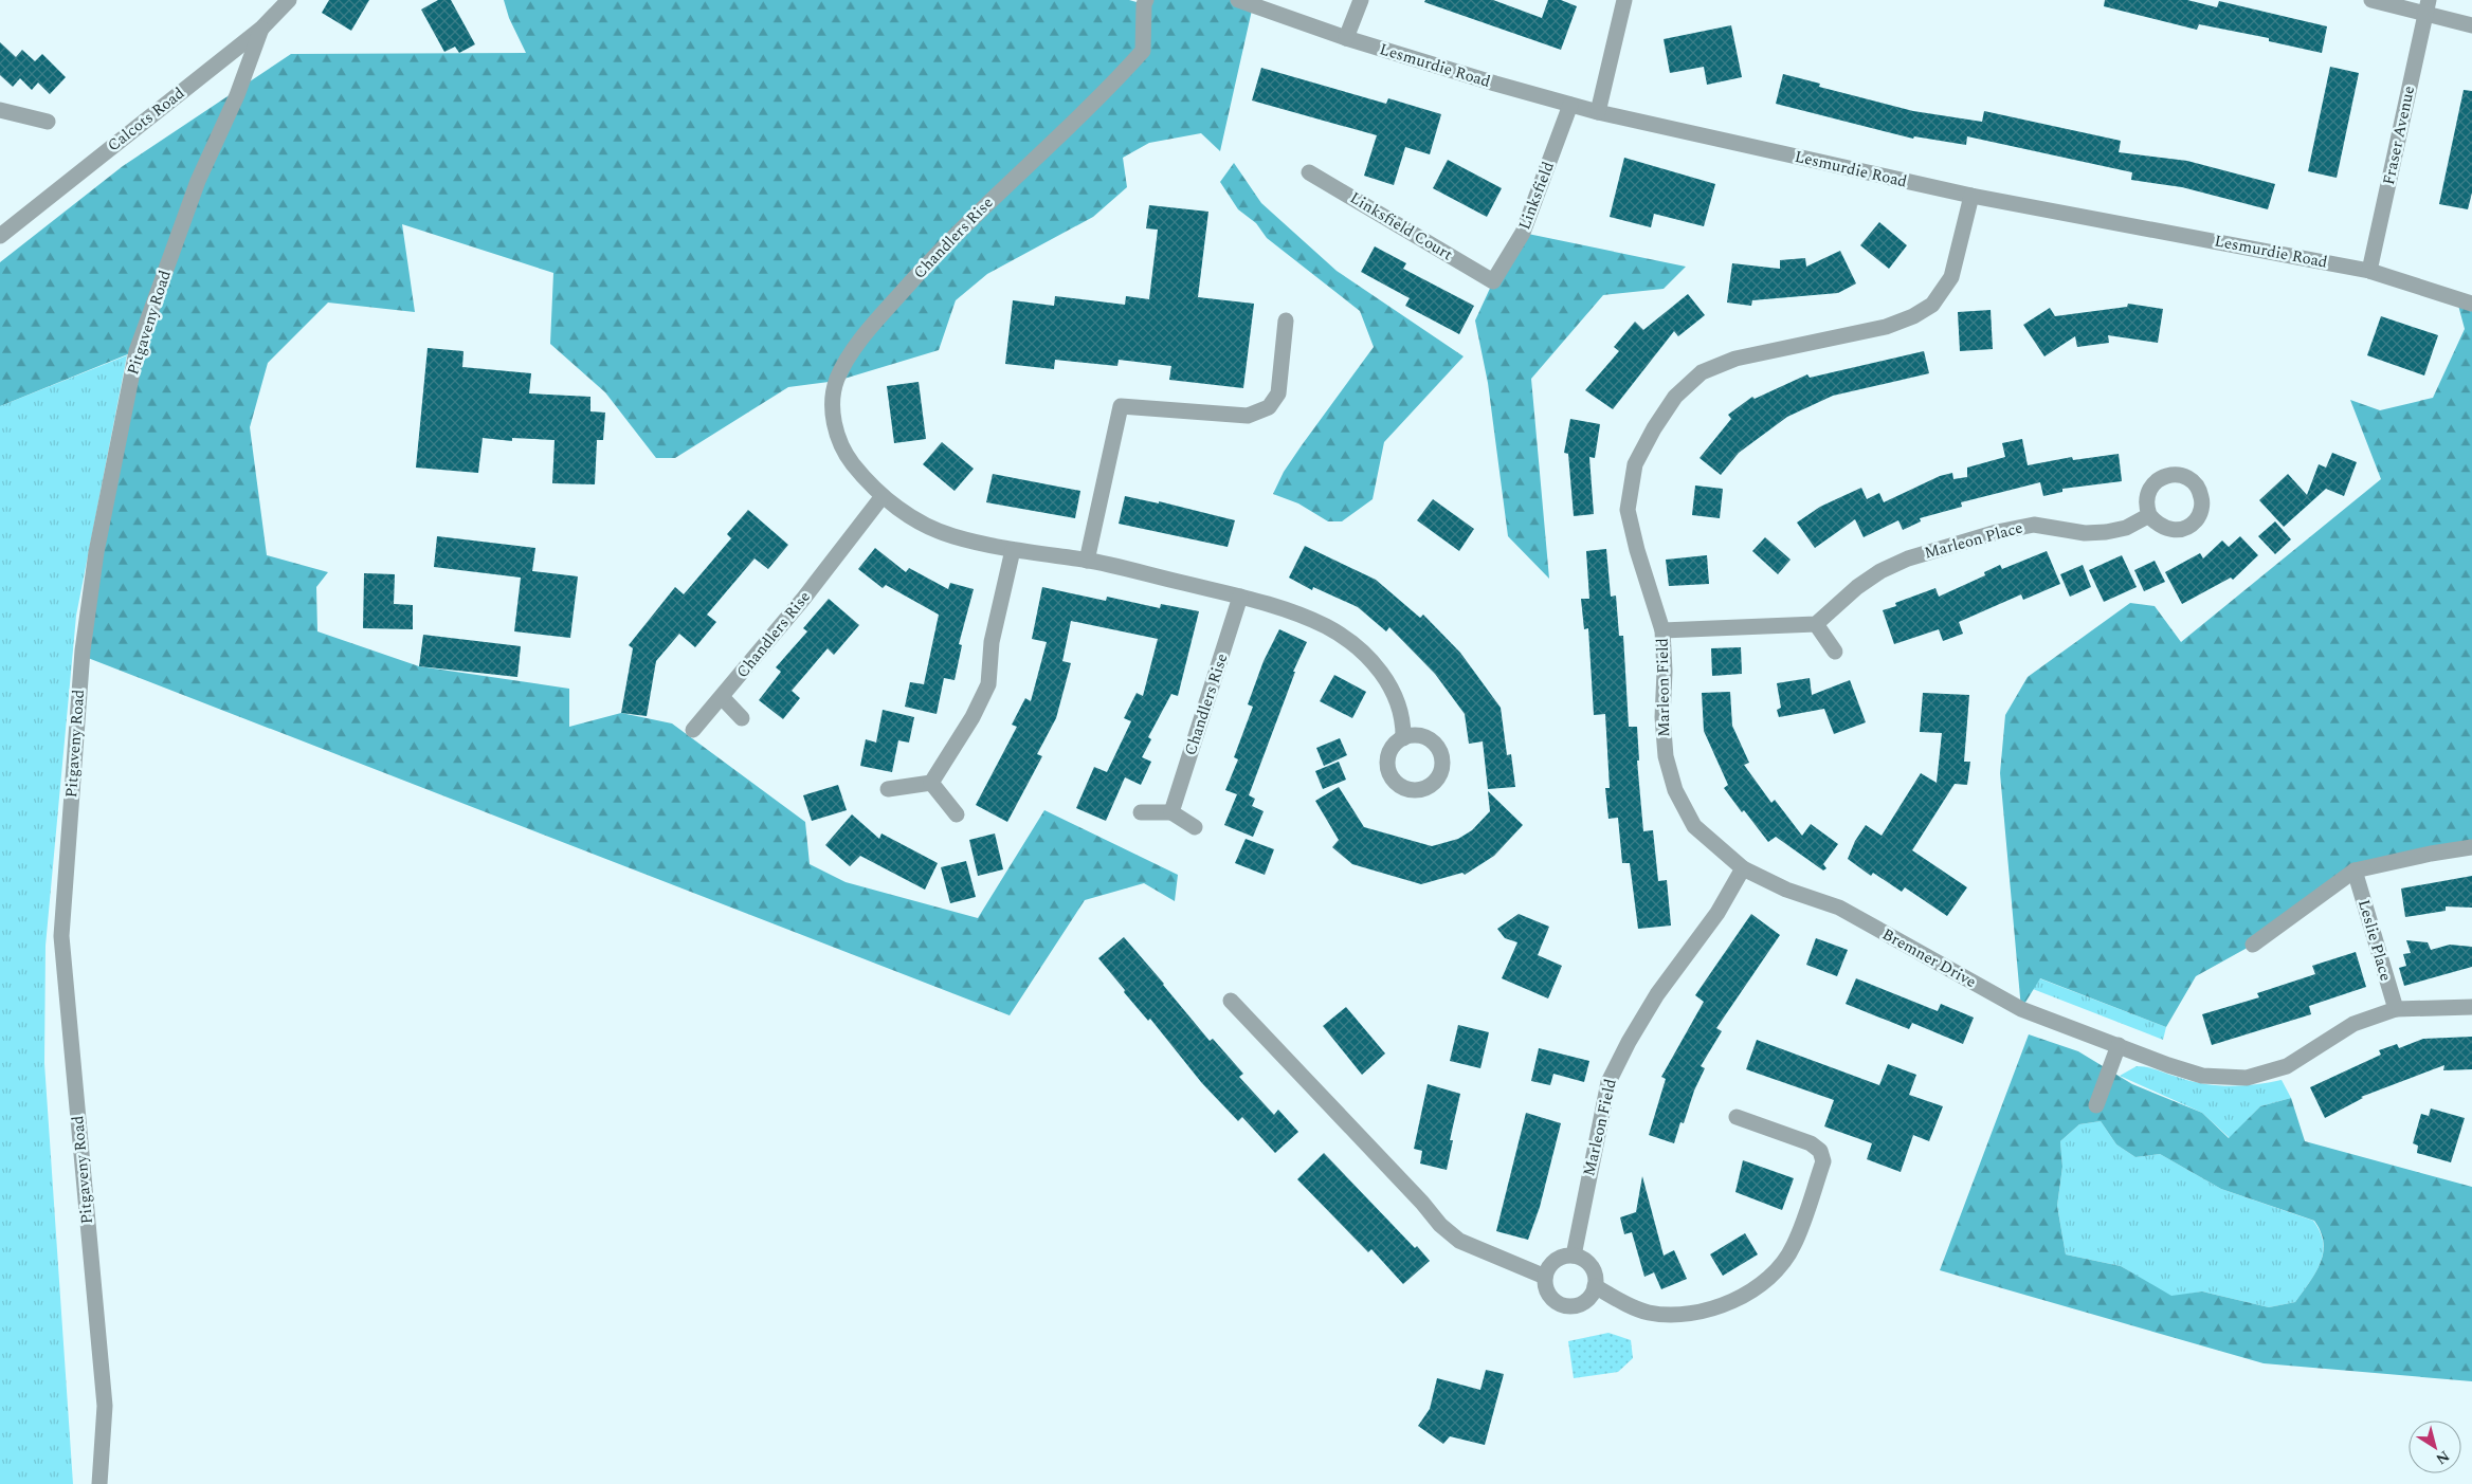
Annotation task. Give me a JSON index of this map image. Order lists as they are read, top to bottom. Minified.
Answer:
{"streets":{"street":["Lesmurdie Road","Calcots Road","Fraser Avenue","Linksfield","Linksfield Court","Chandlers Rise","Pitgaveny Road","Marleon Place","Marleon Field","Leslie Place","Bremner Drive"]},"crossings":[["Lesmurdie Road","Fraser Avenue"],["Lesmurdie Road","Linksfield"],["Lesmurdie Road","Marleon Field"],["Calcots Road","Pitgaveny Road"],["Linksfield","Linksfield Court"],["Marleon Field","Bremner Drive"],["Leslie Place","Bremner Drive"]],"north":"bottom right"}
